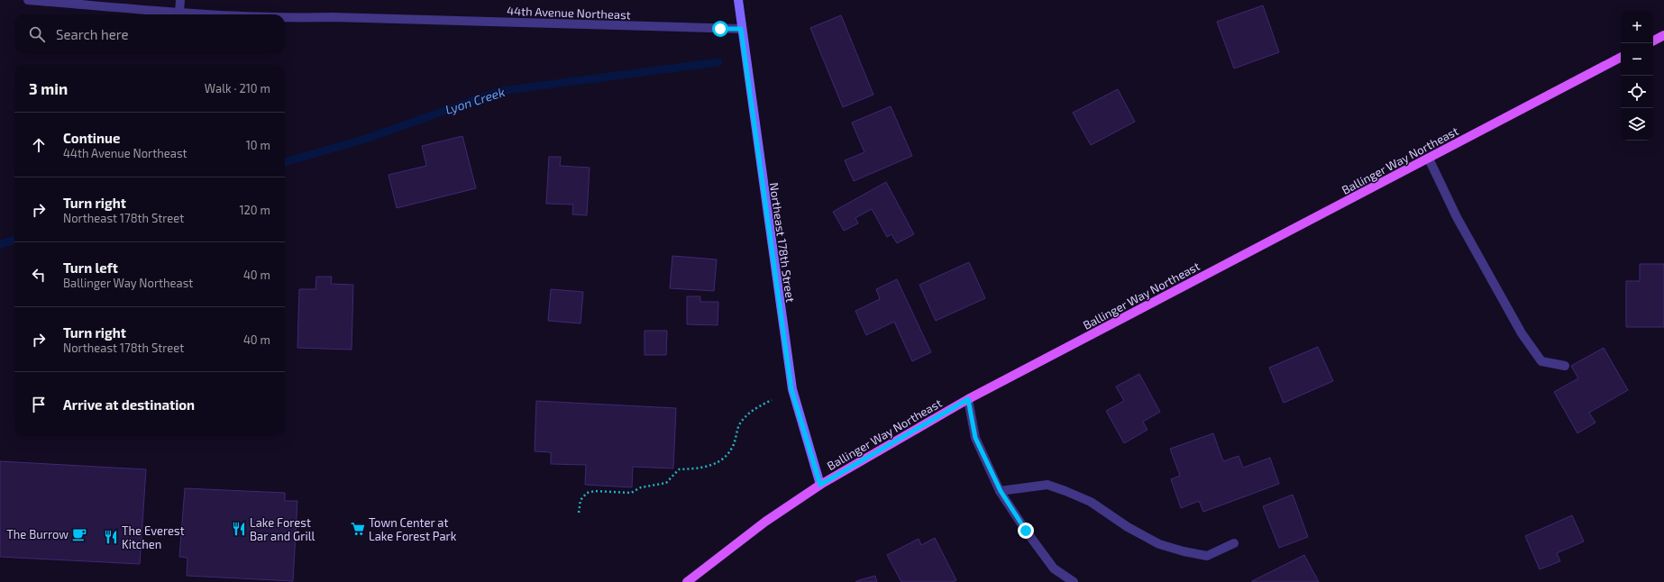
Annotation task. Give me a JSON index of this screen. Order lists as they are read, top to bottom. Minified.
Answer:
{"streets":{"main road":["Ballinger Way Northeast","Northeast 178th Street"],"street":["44th Avenue Northeast"]},"crossings":[["44th Avenue Northeast","Northeast 178th Street"],["Ballinger Way Northeast","Northeast 178th Street"]],"water":["Lyon Creek"],"places":{"restaurant":["Lake Forest Bar and Grill","The Everest Kitchen"],"supermarket":["Town Center at Lake Forest Park"],"cafe":["The Burrow"]},"page":{"map_buttons":["+","−"],"search":"Search here","heading":["3 min","Walk · 210 m"],"list":[["Continue","44th Avenue Northeast","10 m"],["Turn right","Northeast 178th Street","120 m"],["Turn left","Ballinger Way Northeast","40 m"],["Turn right","Northeast 178th Street","40 m"],"Arrive at destination"]}}
